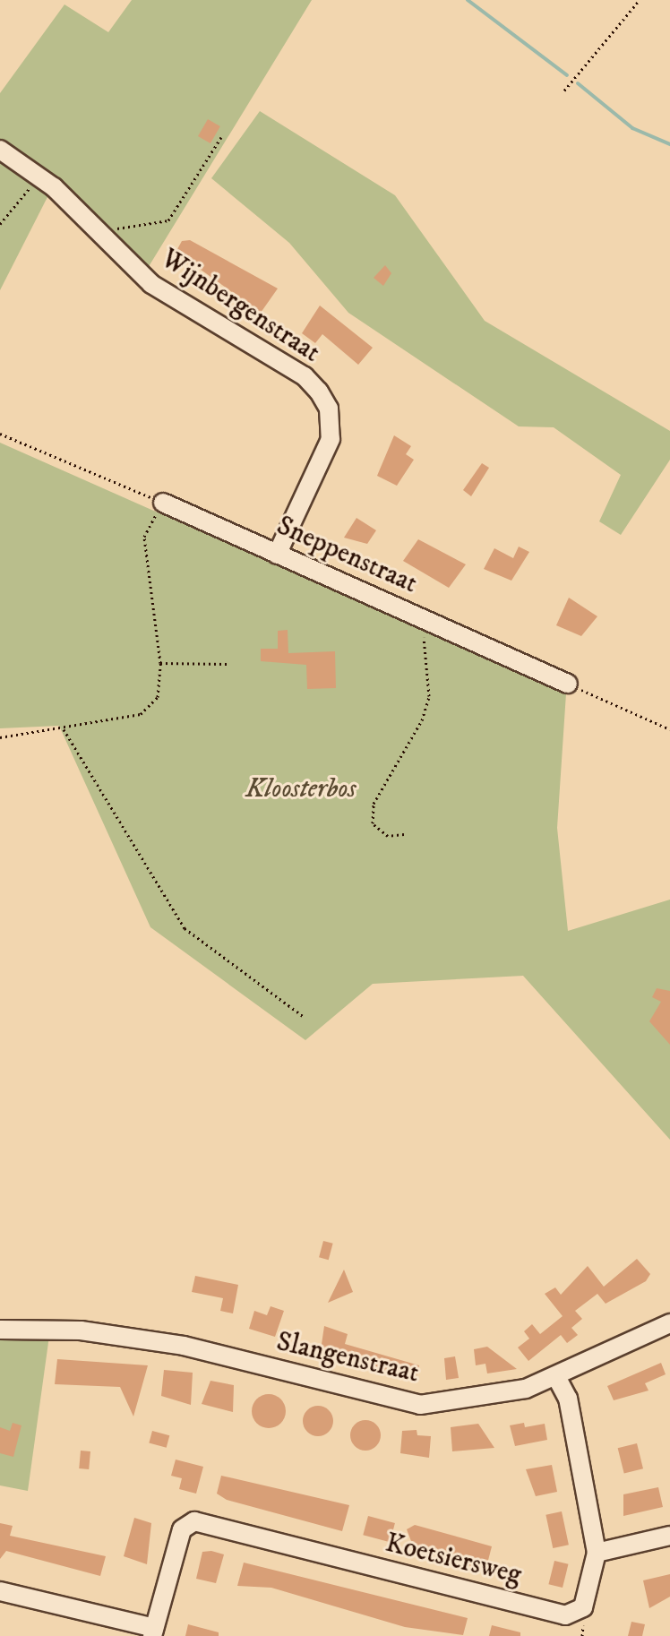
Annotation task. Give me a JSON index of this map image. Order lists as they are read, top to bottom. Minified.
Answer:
{"streets":{"street":["Wijnbergenstraat","Sneppenstraat","Slangenstraat","Koetsiersweg"]},"crossings":[["Wijnbergenstraat","Sneppenstraat"],["Slangenstraat","Koetsiersweg"]],"parks":["Kloosterbos"]}
